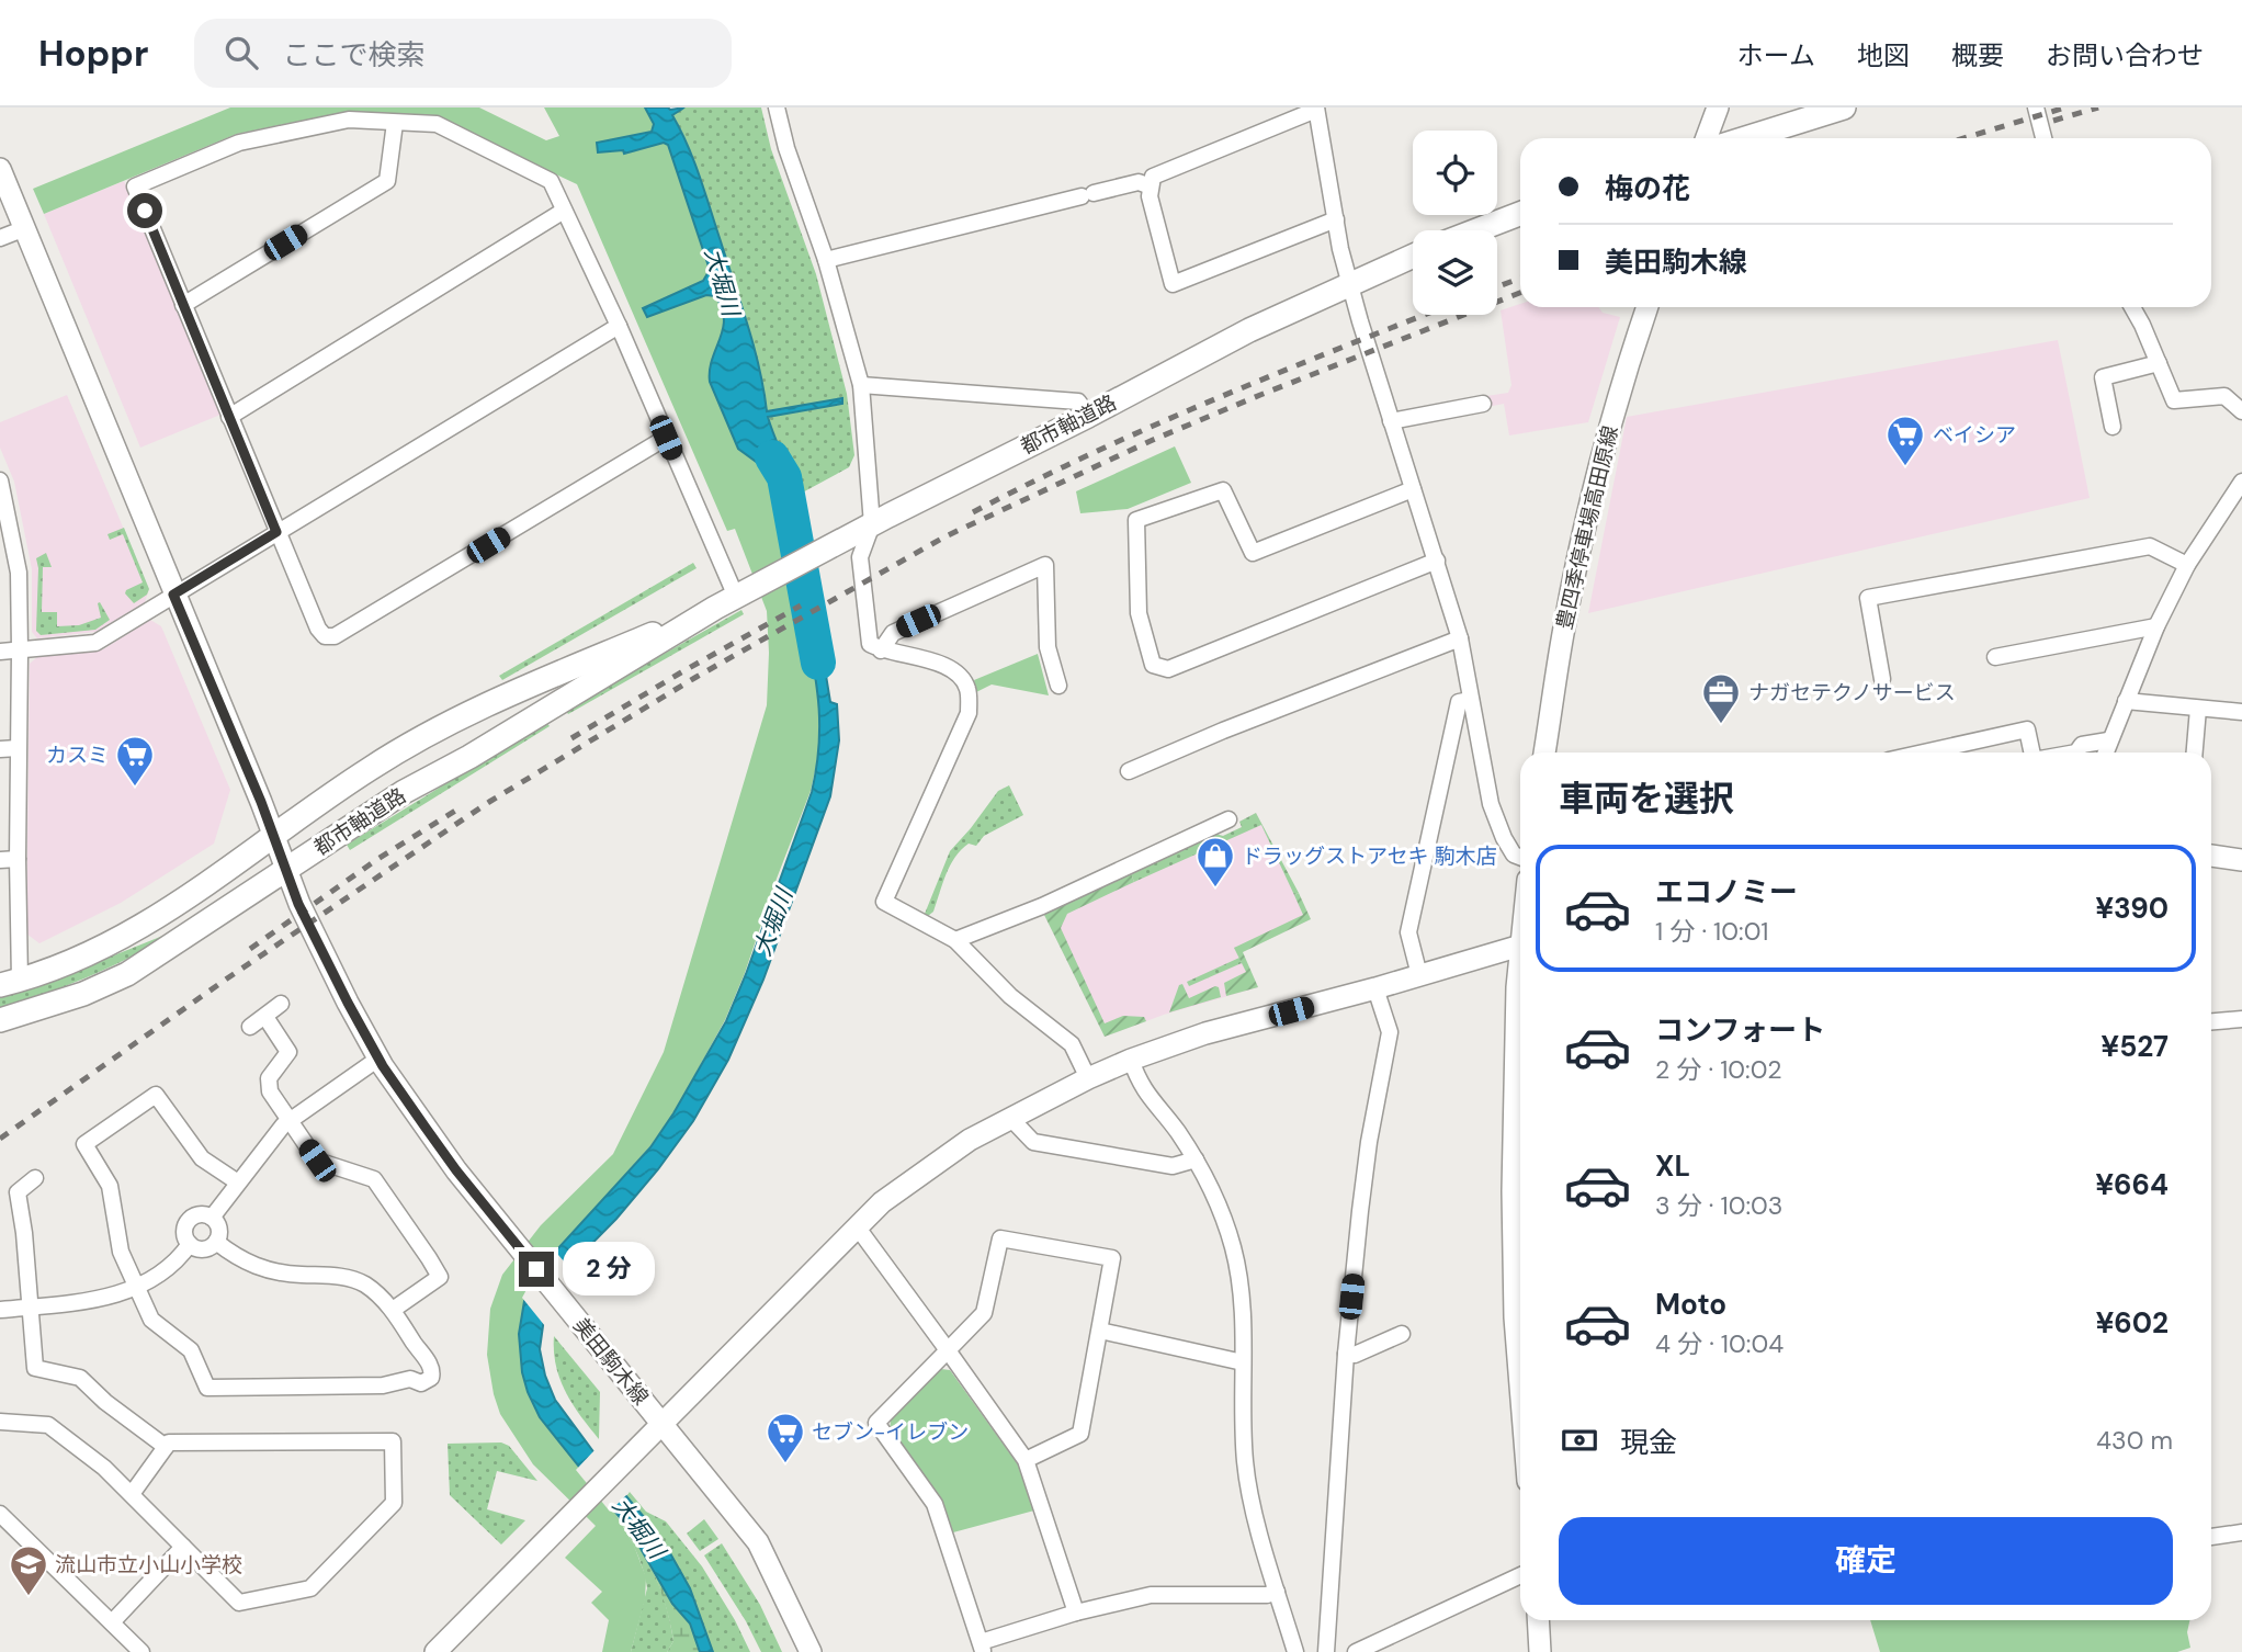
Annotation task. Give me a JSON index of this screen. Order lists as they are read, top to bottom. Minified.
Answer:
{"streets":{"main road":["都市軸道路"],"street":["豊四季停車場高田原線","美田駒木線"]},"crossings":[["都市軸道路","美田駒木線"]],"water":["大堀川"],"places":{"supermarket":["ベイシア","カスミ","セブン-イレブン"],"office":["ナガセテクノサービス"],"shop":["ドラッグストアセキ 駒木店"],"school or university":["流山市立小山小学校"]},"page":{"header":"Hoppr","search":"ここで検索","nav":["ホーム","地図","概要","お問い合わせ"],"banner":["梅の花","美田駒木線"],"heading":"車両を選択","list":[{"name":"エコノミー","note":"1 分 · 10:01","value":"¥390"},{"name":"コンフォート","note":"2 分 · 10:02","value":"¥527"},{"name":"XL","note":"3 分 · 10:03","value":"¥664"},{"name":"Moto","note":"4 分 · 10:04","value":"¥602"}],"bubble":"2 分","pay":["現金","430 m"],"buttons":"確定"}}
